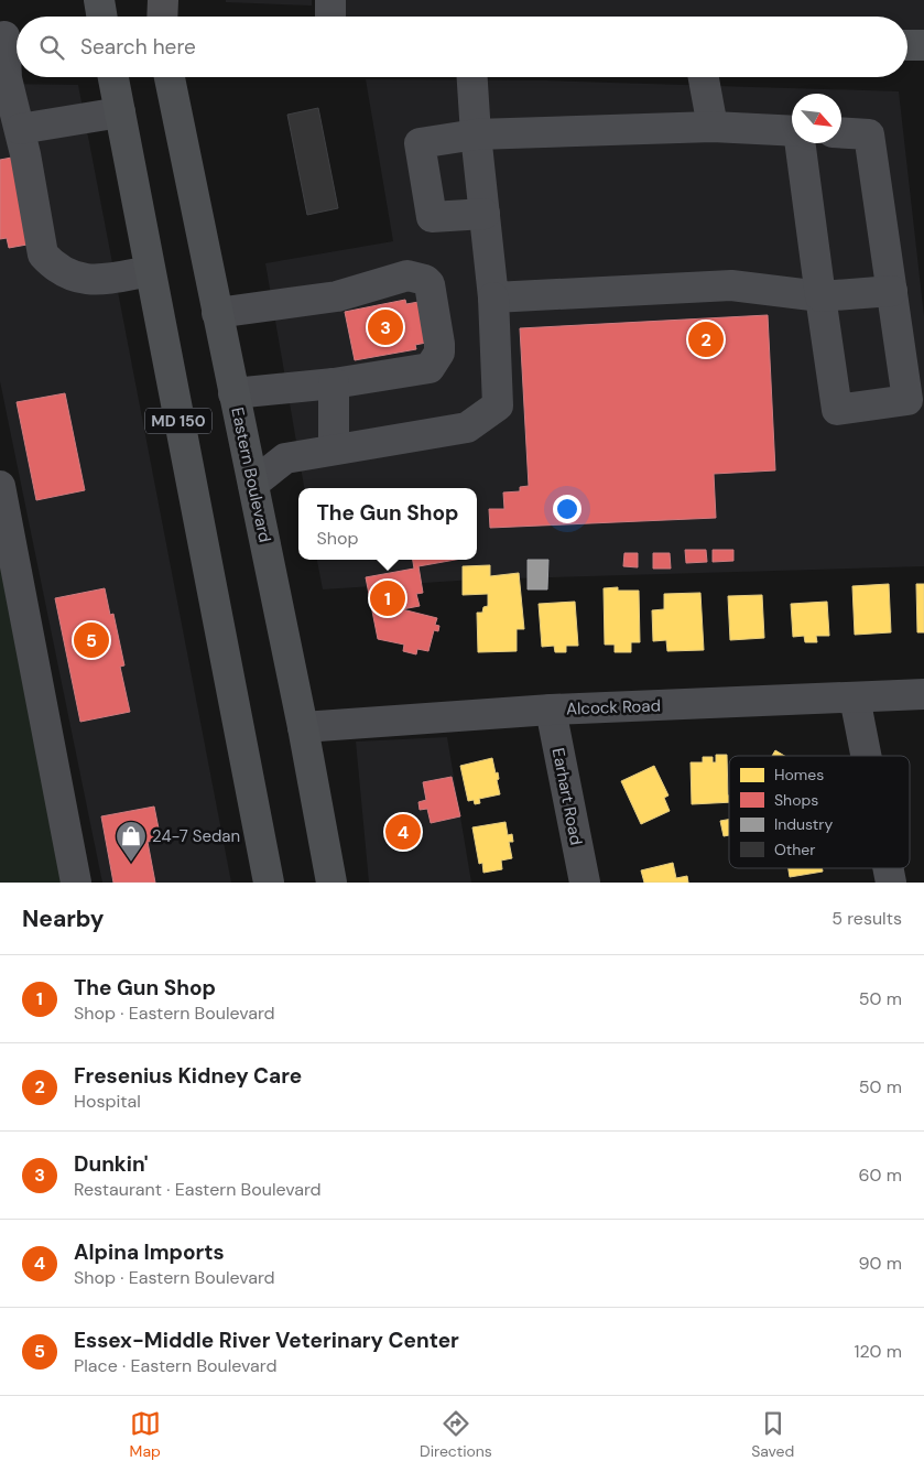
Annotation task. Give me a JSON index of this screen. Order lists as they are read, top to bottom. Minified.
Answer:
{"streets":{"main road":["MD 150","Eastern Boulevard"],"street":["Alcock Road","Earhart Road"]},"crossings":[["Eastern Boulevard","Alcock Road"],["Alcock Road","Earhart Road"]],"places":{"shop":["24-7 Sedan"]},"legend":["Homes","Shops","Industry","Other"],"north":"bottom right","page":{"search":"Search here","pins":["3","2","1","5","4"],"popup":["The Gun Shop","Shop"],"heading":["Nearby","5 results"],"list":[{"mark":"1","name":"The Gun Shop","note":"Shop · Eastern Boulevard","value":"50 m"},{"mark":"2","name":"Fresenius Kidney Care","note":"Hospital","value":"50 m"},{"mark":"3","name":"Dunkin'","note":"Restaurant · Eastern Boulevard","value":"60 m"},{"mark":"4","name":"Alpina Imports","note":"Shop · Eastern Boulevard","value":"90 m"},{"mark":"5","name":"Essex-Middle River Veterinary Center","note":"Place · Eastern Boulevard","value":"120 m"}],"nav":["Map","Directions","Saved"]}}
